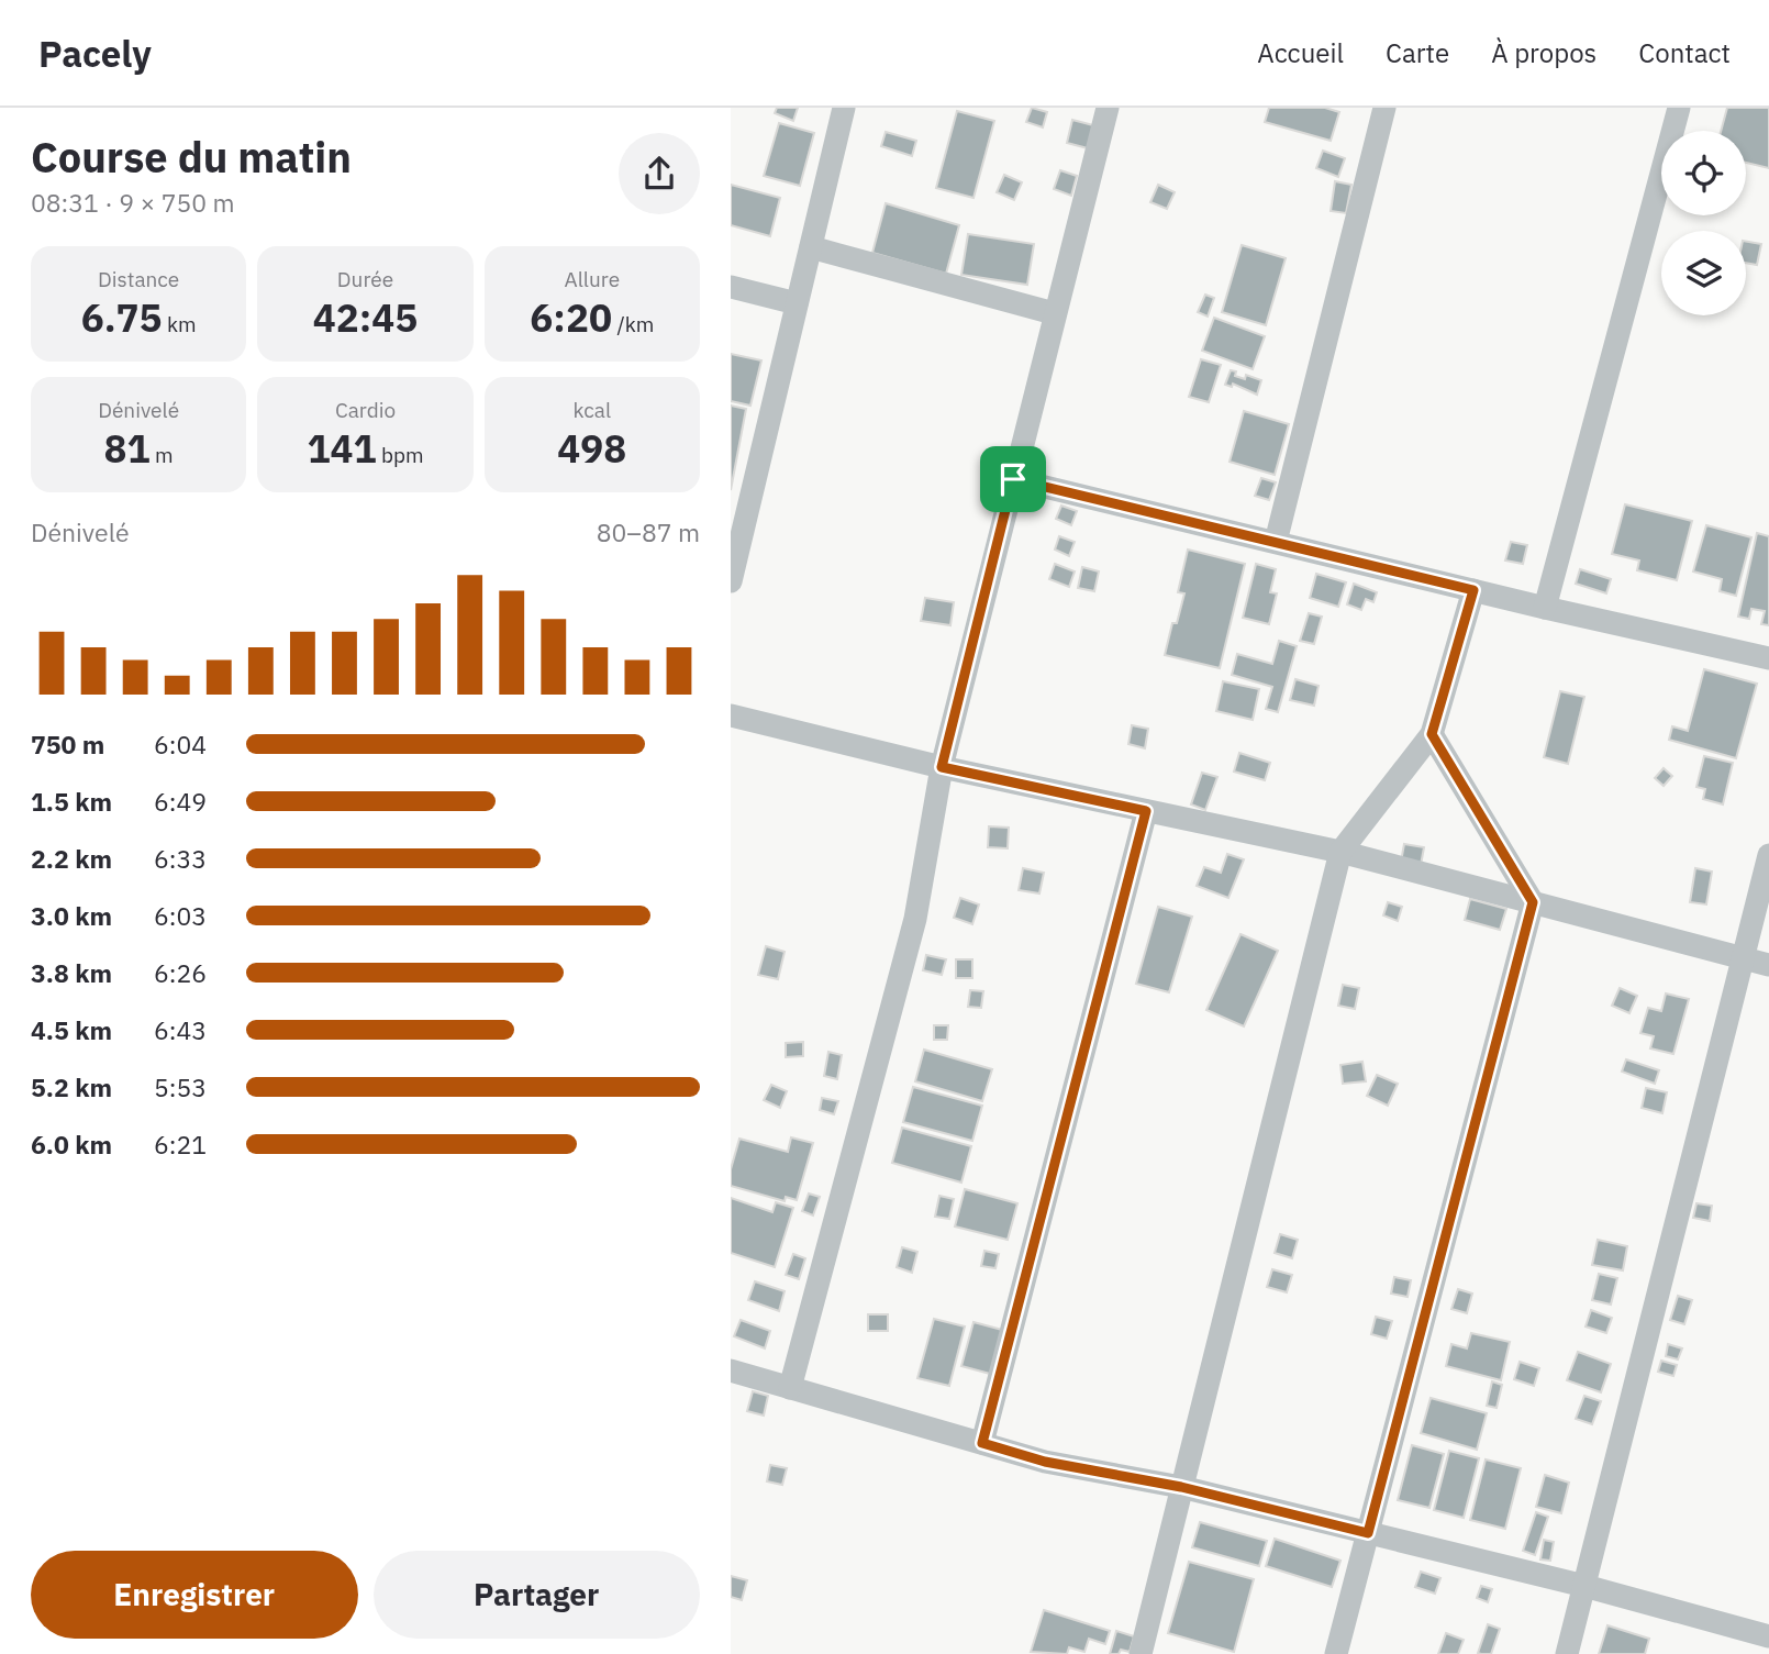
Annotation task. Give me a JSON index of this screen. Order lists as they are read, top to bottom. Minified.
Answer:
{"page":{"header":"Pacely","nav":["Accueil","Carte","À propos","Contact"],"heading":["Course du matin","08:31 · 9 × 750 m"],"stats":[["Distance","6.75 km"],["Durée","42:45"],["Allure","6:20 /km"],["Dénivelé","81 m"],["Cardio","141 bpm"],["kcal","498"]],"chart":["Dénivelé","80–87 m"],"list":[{"name":"750 m","note":"6:04"},{"name":"1.5 km","note":"6:49"},{"name":"2.2 km","note":"6:33"},{"name":"3.0 km","note":"6:03"},{"name":"3.8 km","note":"6:26"},{"name":"4.5 km","note":"6:43"},{"name":"5.2 km","note":"5:53"},{"name":"6.0 km","note":"6:21"}],"buttons":["Enregistrer","Partager"]}}
